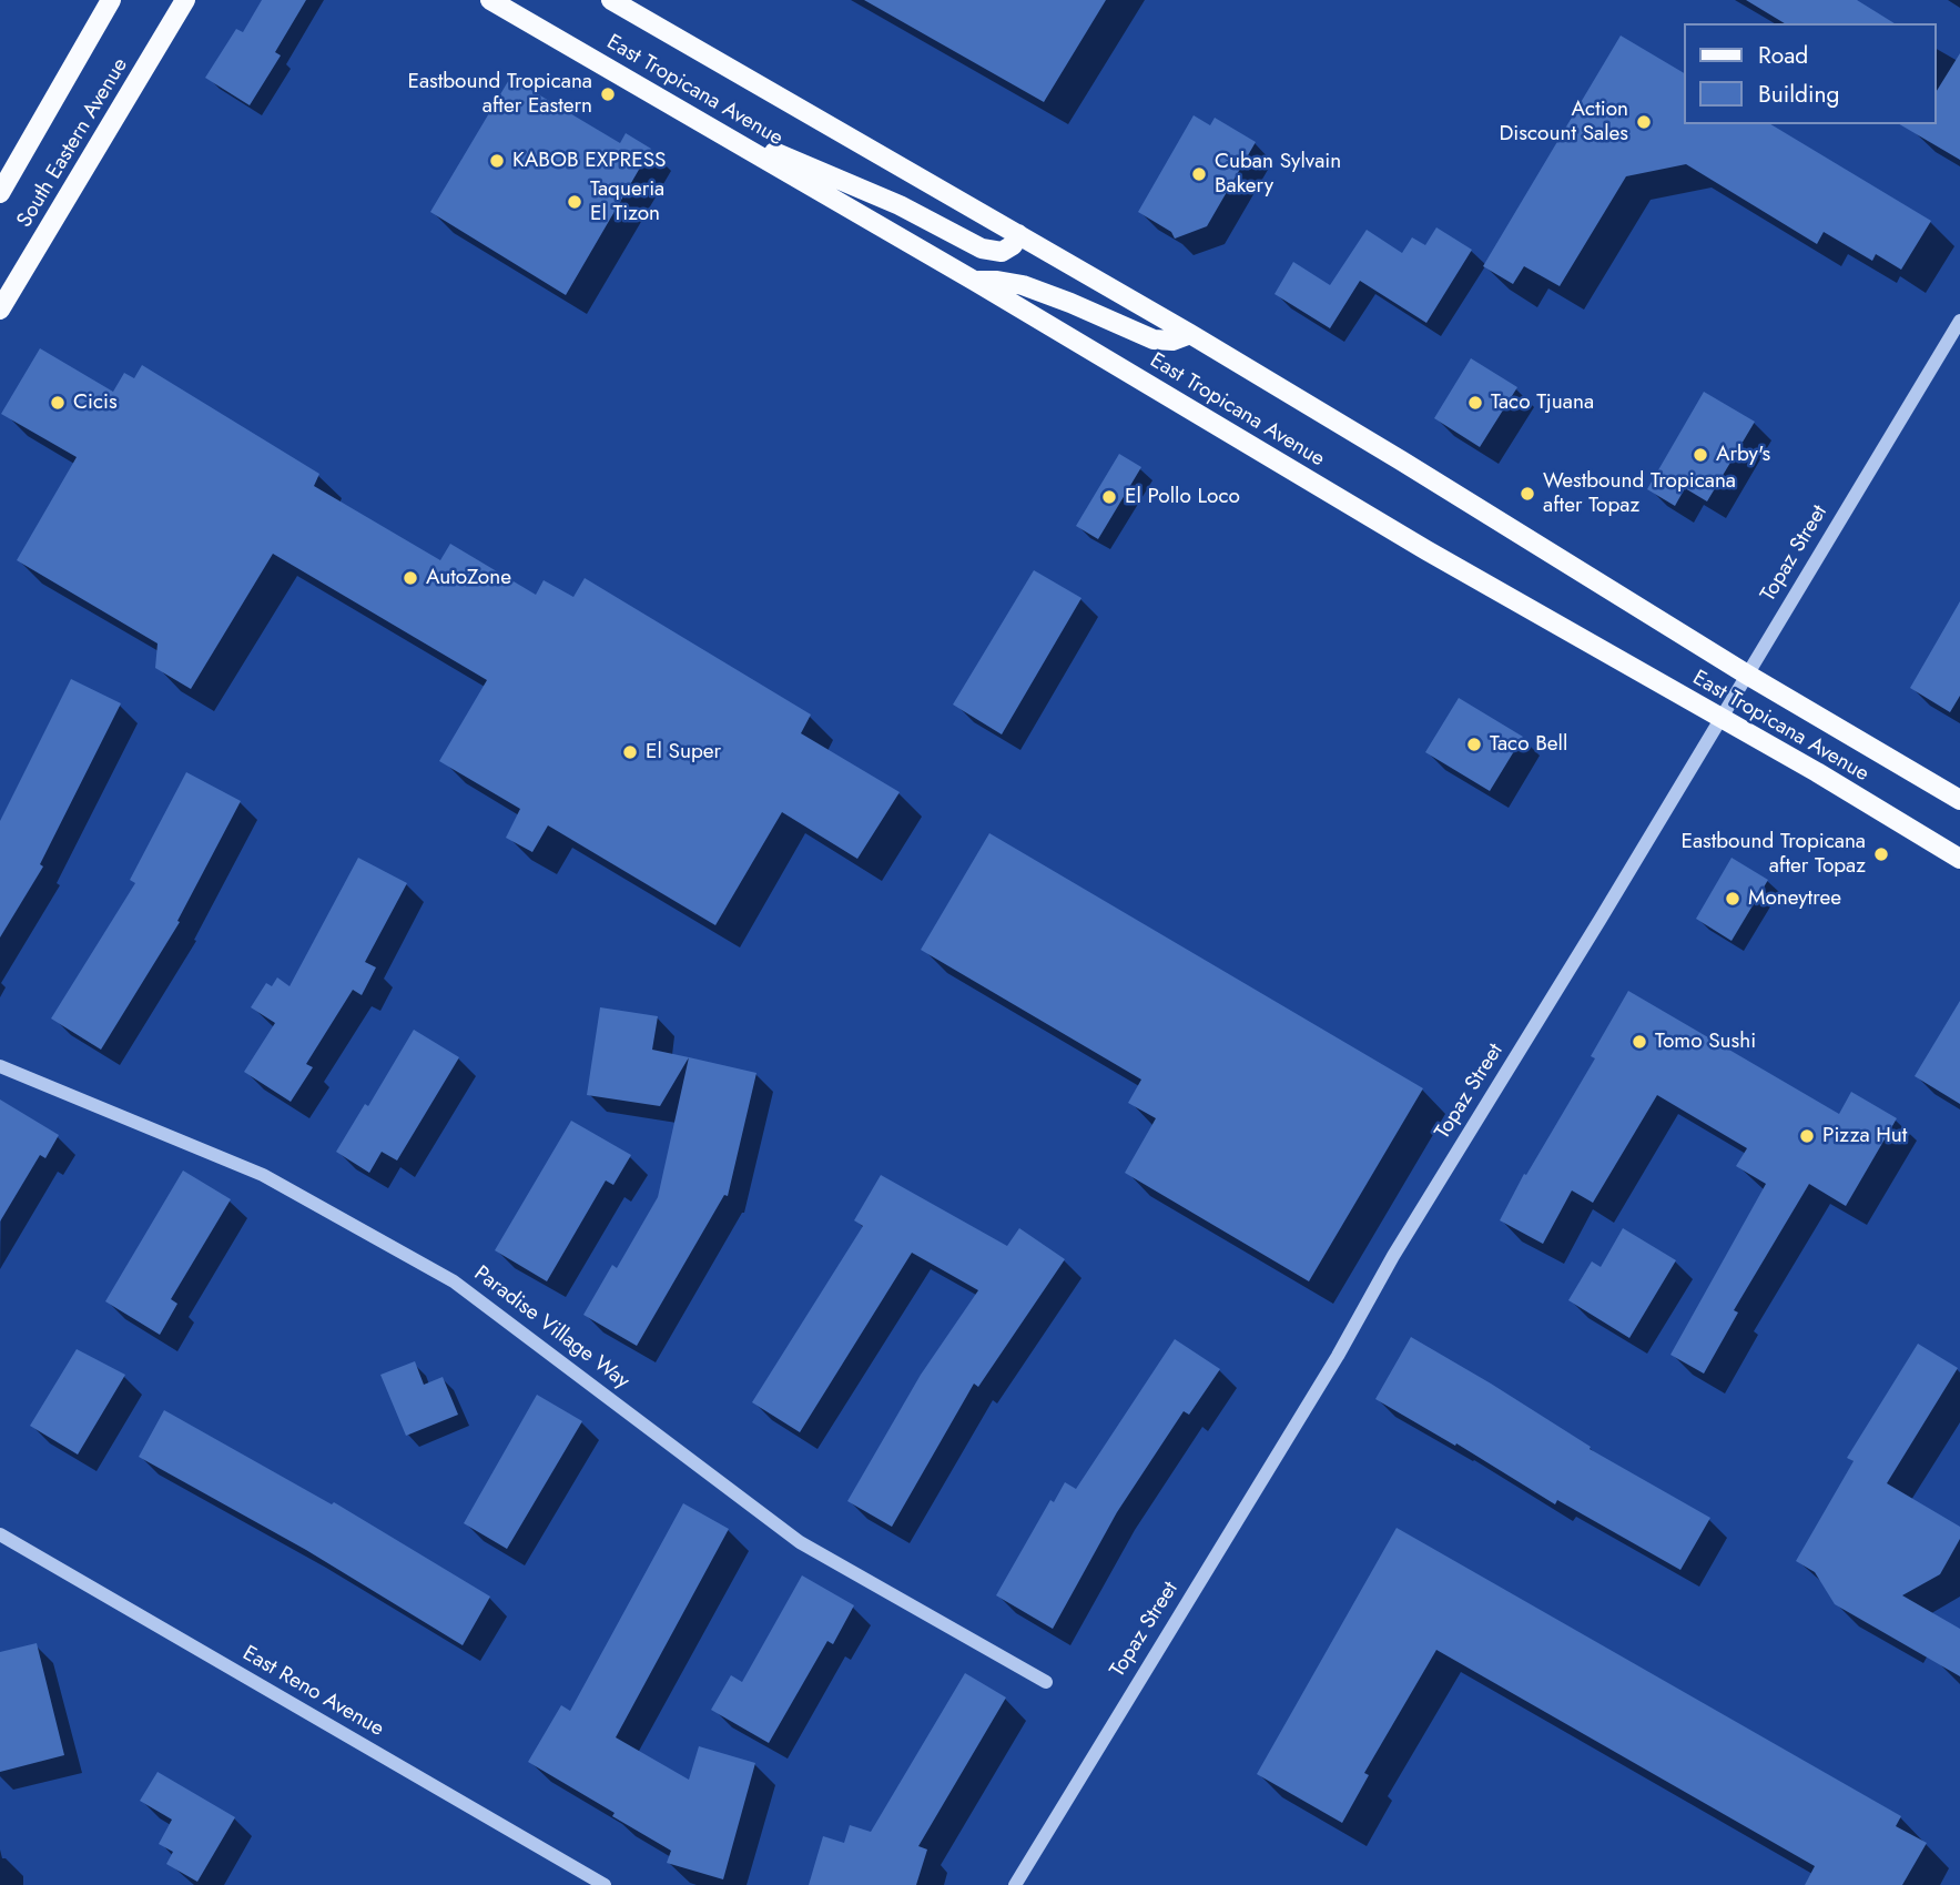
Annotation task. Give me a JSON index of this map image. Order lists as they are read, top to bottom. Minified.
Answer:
{"streets":{"main road":["East Tropicana Avenue","South Eastern Avenue"],"street":["Topaz Street","Paradise Village Way","East Reno Avenue"]},"crossings":[["East Tropicana Avenue","Topaz Street"]],"places":["Eastbound Tropicana after Eastern","Action Discount Sales","KABOB EXPRESS","Cuban Sylvain Bakery","Taqueria El Tizon","Cicis","Taco Tjuana","Arby's","Westbound Tropicana after Topaz","El Pollo Loco","AutoZone","Taco Bell","El Super","Eastbound Tropicana after Topaz","Moneytree","Tomo Sushi","Pizza Hut"],"legend":["Road","Building"]}
